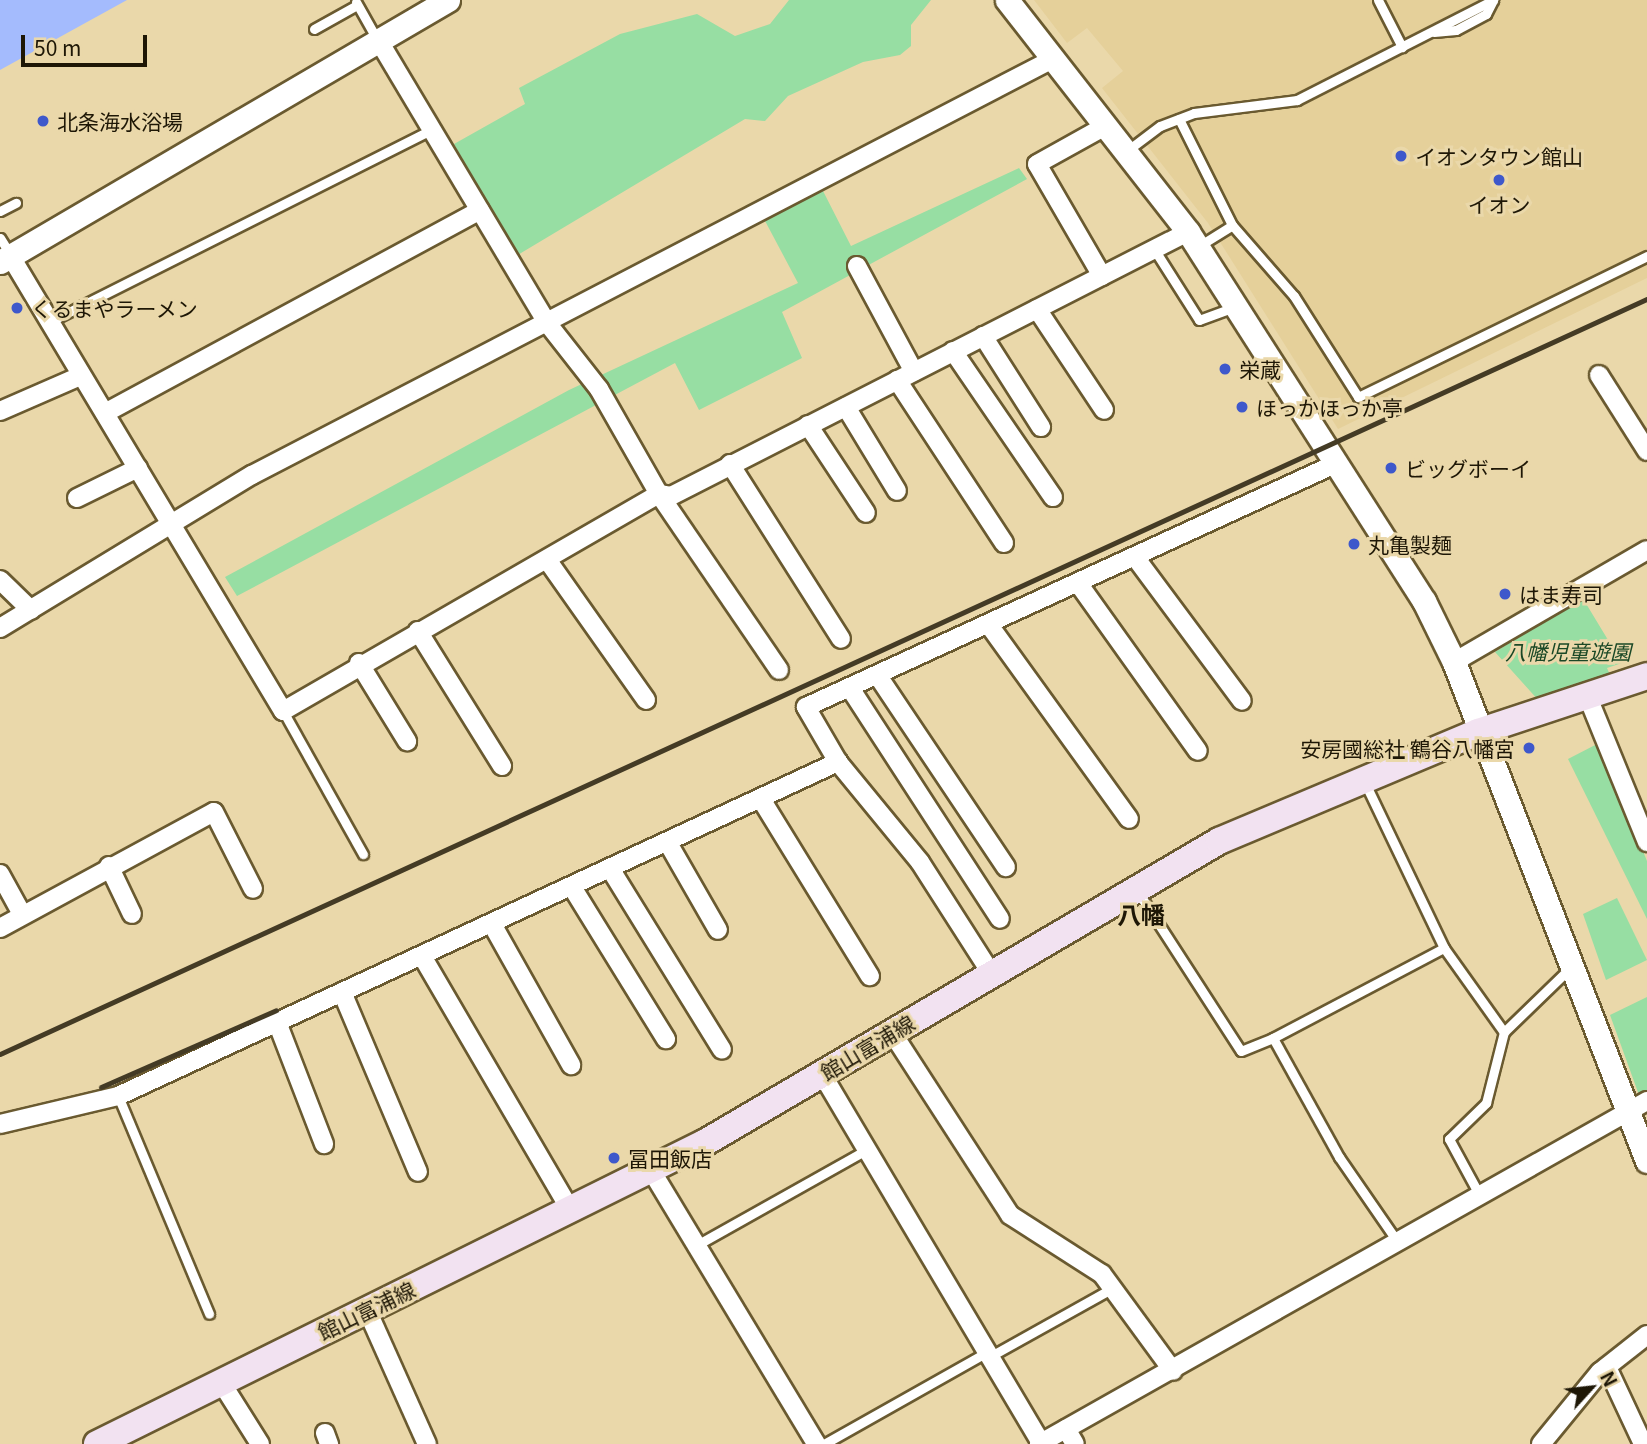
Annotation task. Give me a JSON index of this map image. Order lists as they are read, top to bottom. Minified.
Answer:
{"streets":{"main road":["館山富浦線"]},"districts":["八幡"],"parks":["八幡児童遊園"],"places":["北条海水浴場","イオンタウン館山","イオン","くるまやラーメン","栄蔵","ほっかほっか亭","ビッグボーイ","丸亀製麺","はま寿司","安房國総社 鶴谷八幡宮","冨田飯店"],"scale_bar":"50 m","north":"top right"}
